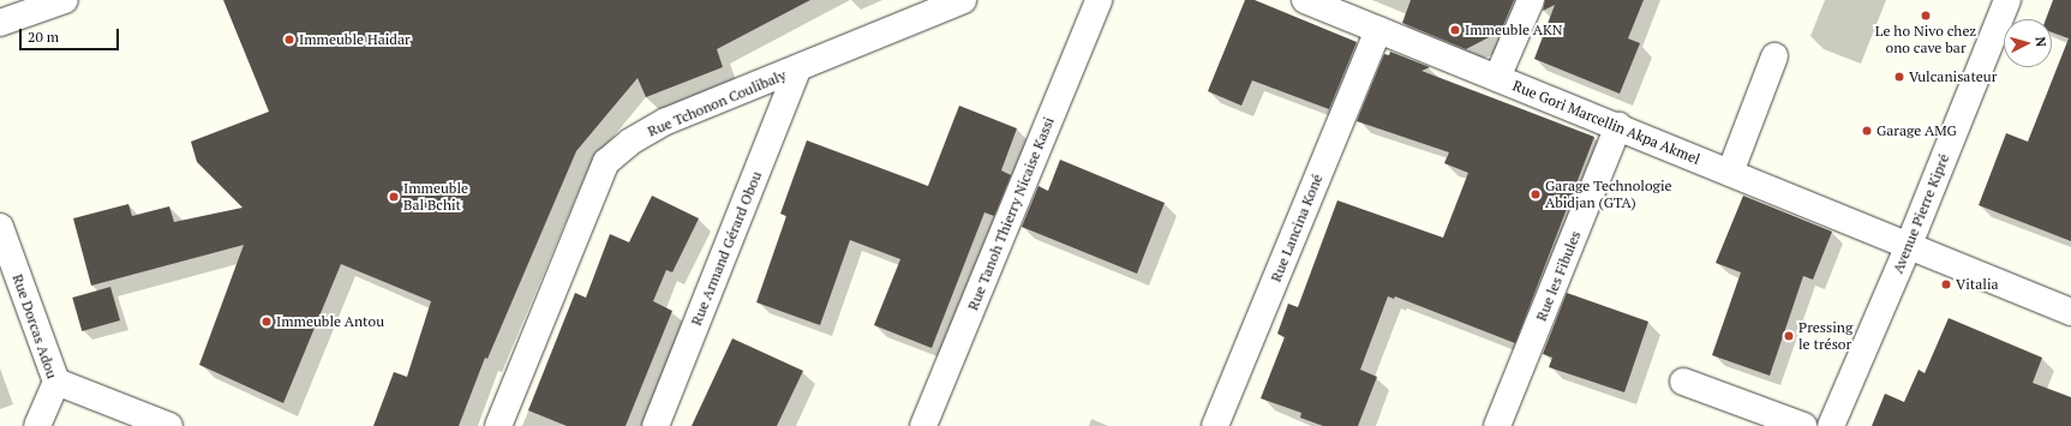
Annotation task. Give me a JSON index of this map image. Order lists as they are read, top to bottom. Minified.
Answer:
{"streets":{"street":["Rue Tchonon Coulibaly","Rue Gori Marcellin Akpa Akmel","Rue Tanoh Thierry Nicaise Kassi","Avenue Pierre Kipré","Rue Lancina Koné","Rue Armand Gérard Obou","Rue les Fibules","Rue Dorcas Adou"]},"crossings":[["Rue Tchonon Coulibaly","Rue Armand Gérard Obou"],["Rue Gori Marcellin Akpa Akmel","Avenue Pierre Kipré"],["Rue Gori Marcellin Akpa Akmel","Rue Lancina Koné"],["Rue Gori Marcellin Akpa Akmel","Rue les Fibules"]],"places":["Le ho Nivo chez ono cave bar","Immeuble AKN","Immeuble Haidar","Vulcanisateur","Garage AMG","Garage Technologie Abidjan (GTA)","Immeuble Bal Bchit","Vitalia","Immeuble Antou","Pressing le trésor"],"scale_bar":"20 m","north":"right"}
